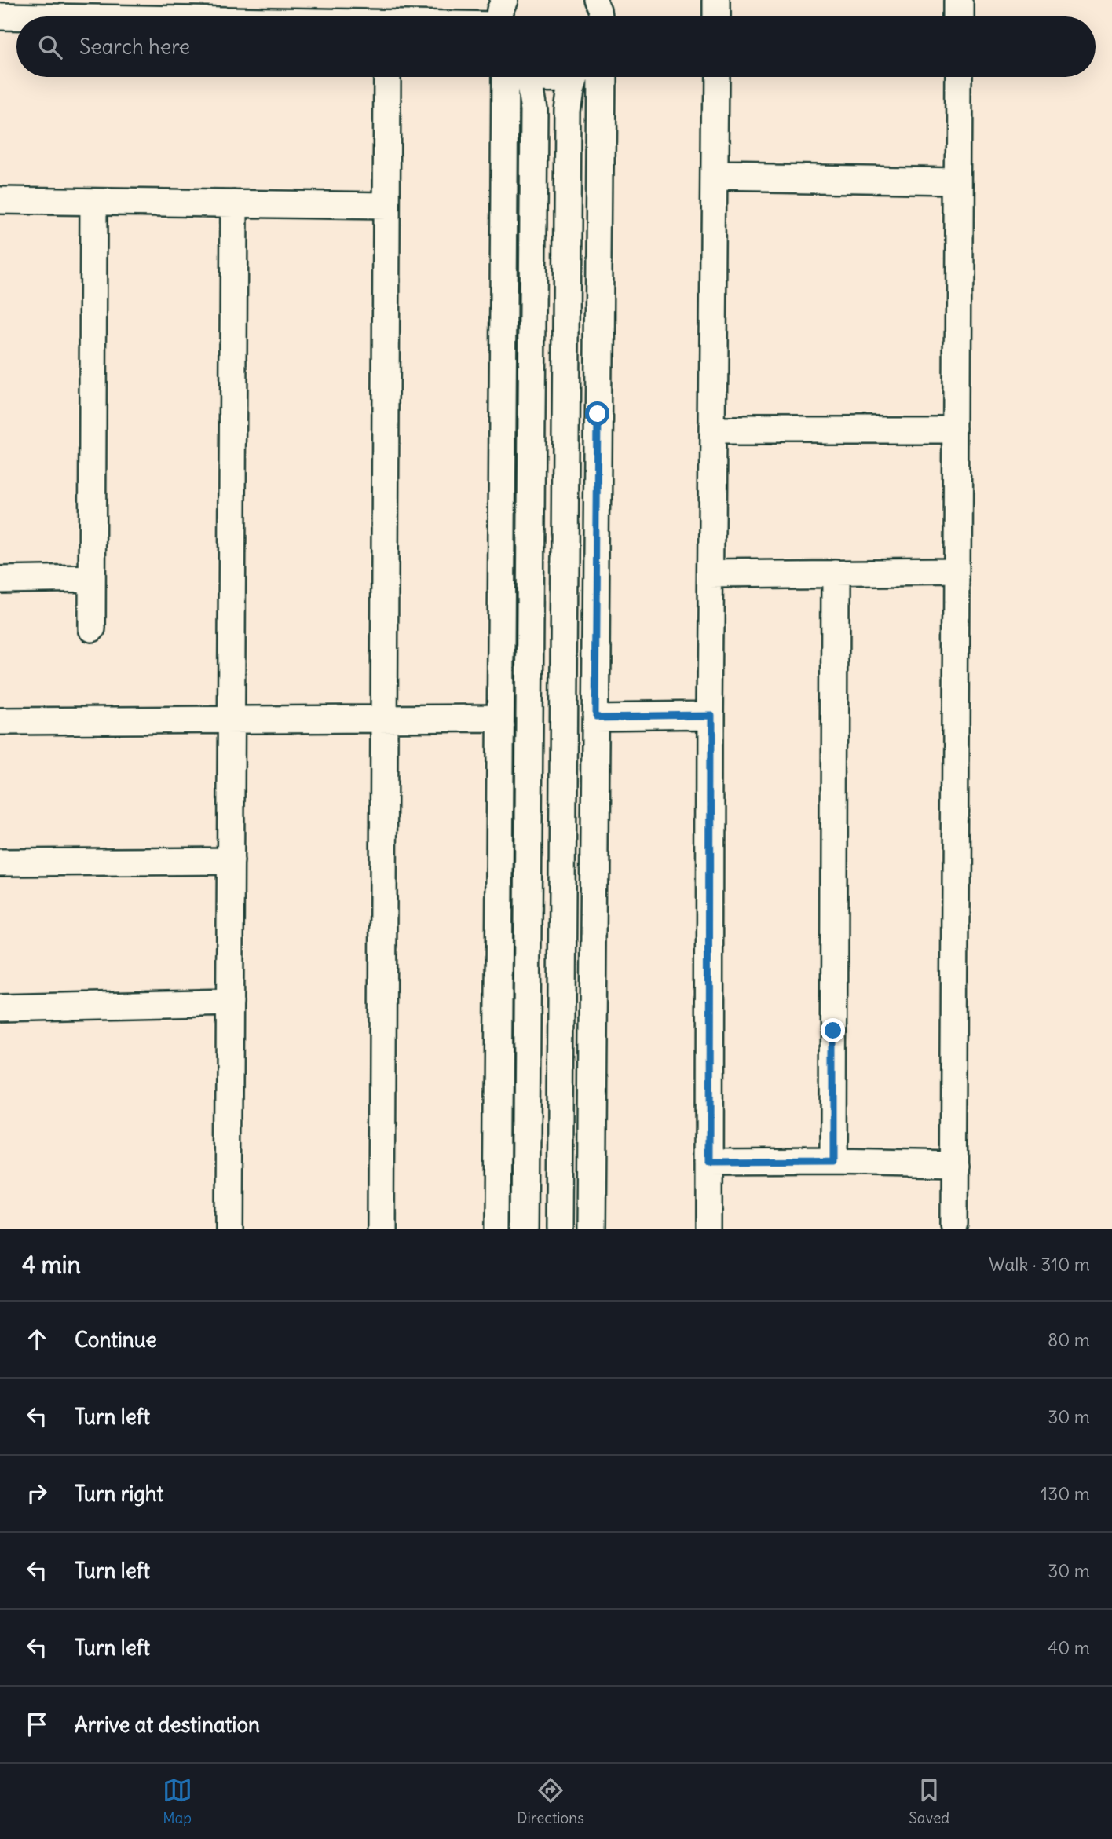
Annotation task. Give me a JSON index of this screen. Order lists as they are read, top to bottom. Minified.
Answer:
{"page":{"search":"Search here","heading":["4 min","Walk · 310 m"],"list":[["Continue","80 m"],["Turn left","30 m"],["Turn right","130 m"],["Turn left","30 m"],["Turn left","40 m"],"Arrive at destination"],"nav":["Map","Directions","Saved"]}}
